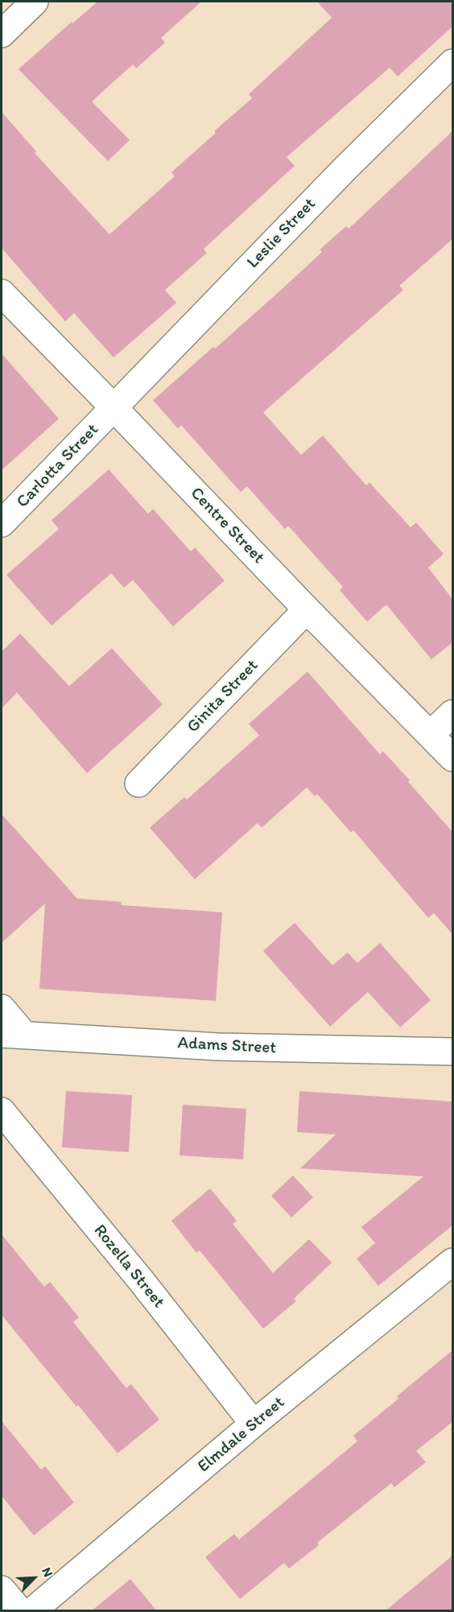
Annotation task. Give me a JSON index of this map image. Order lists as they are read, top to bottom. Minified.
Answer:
{"streets":{"street":["Leslie Street","Carlotta Street","Centre Street","Ginita Street","Adams Street","Rozella Street","Elmdale Street"]},"crossings":[["Leslie Street","Carlotta Street"],["Leslie Street","Centre Street"],["Carlotta Street","Centre Street"],["Centre Street","Ginita Street"],["Rozella Street","Elmdale Street"]],"north":"top right"}
